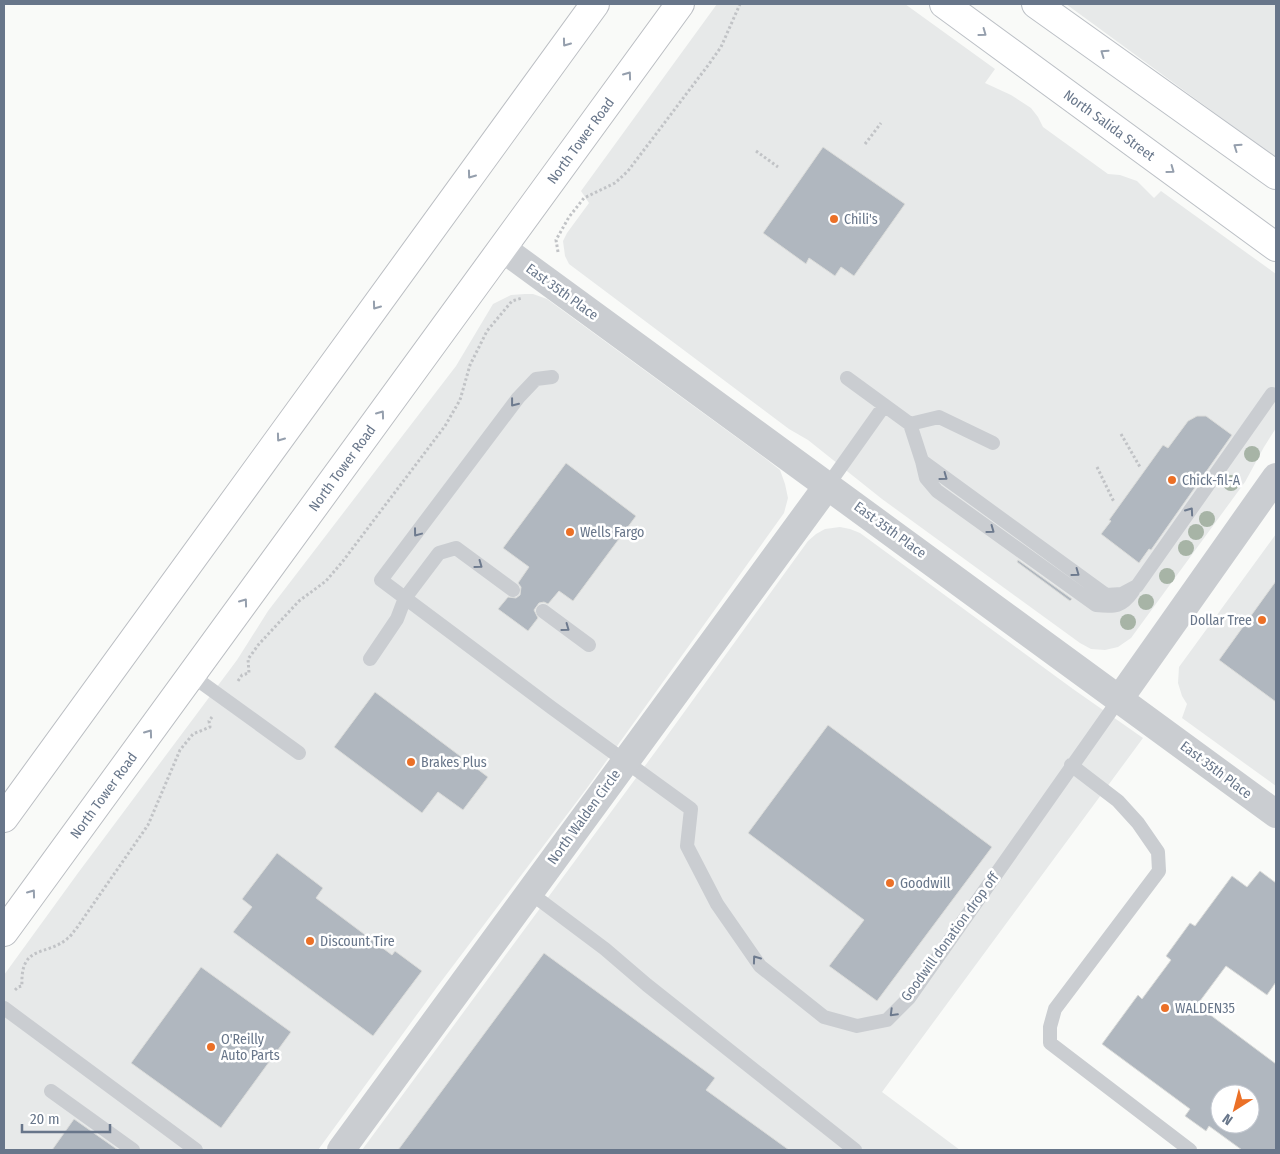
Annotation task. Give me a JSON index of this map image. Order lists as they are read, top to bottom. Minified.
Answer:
{"streets":{"main road":["North Salida Street","North Tower Road"],"street":["East 35th Place","North Walden Circle"],"lane":["Goodwill donation drop off"]},"crossings":[["North Tower Road","East 35th Place"],["East 35th Place","North Walden Circle"],["East 35th Place","Goodwill donation drop off"],["North Walden Circle","Goodwill donation drop off"]],"places":["Chili's","Chick-fil-A","Wells Fargo","Dollar Tree","Brakes Plus","Goodwill","Discount Tire","WALDEN35","O'Reilly Auto Parts"],"scale_bar":"20 m","north":"bottom left"}
